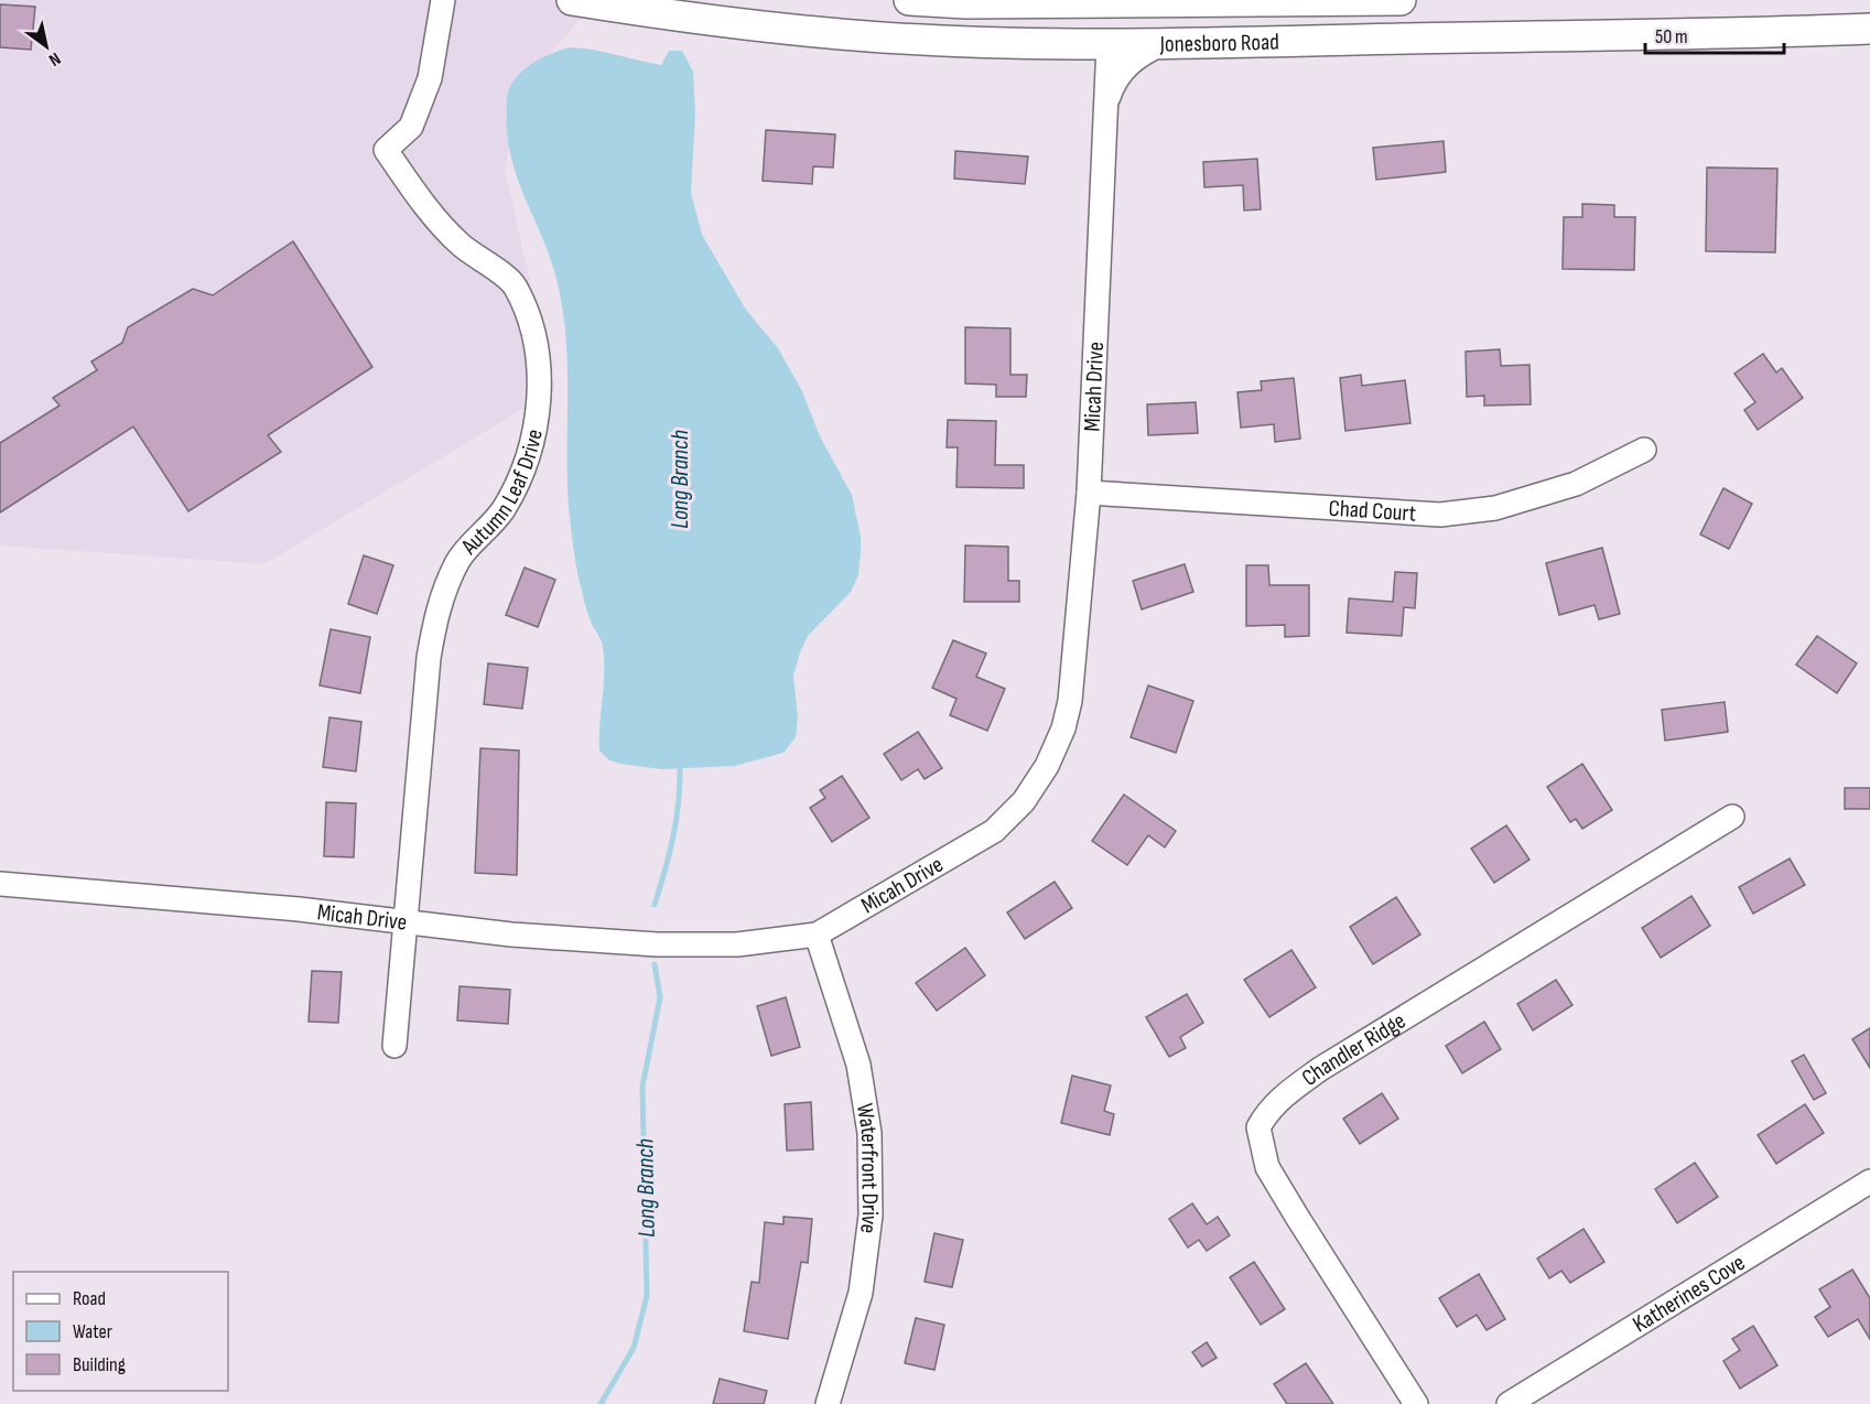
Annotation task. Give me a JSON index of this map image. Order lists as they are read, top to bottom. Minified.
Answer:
{"streets":{"main road":["Jonesboro Road"],"street":["Micah Drive","Autumn Leaf Drive","Chad Court","Chandler Ridge","Waterfront Drive","Katherines Cove"]},"crossings":[["Jonesboro Road","Micah Drive"],["Micah Drive","Autumn Leaf Drive"],["Micah Drive","Chad Court"],["Micah Drive","Waterfront Drive"]],"water":["Long Branch"],"legend":["Road","Water","Building"],"scale_bar":"50 m","north":"bottom right"}
